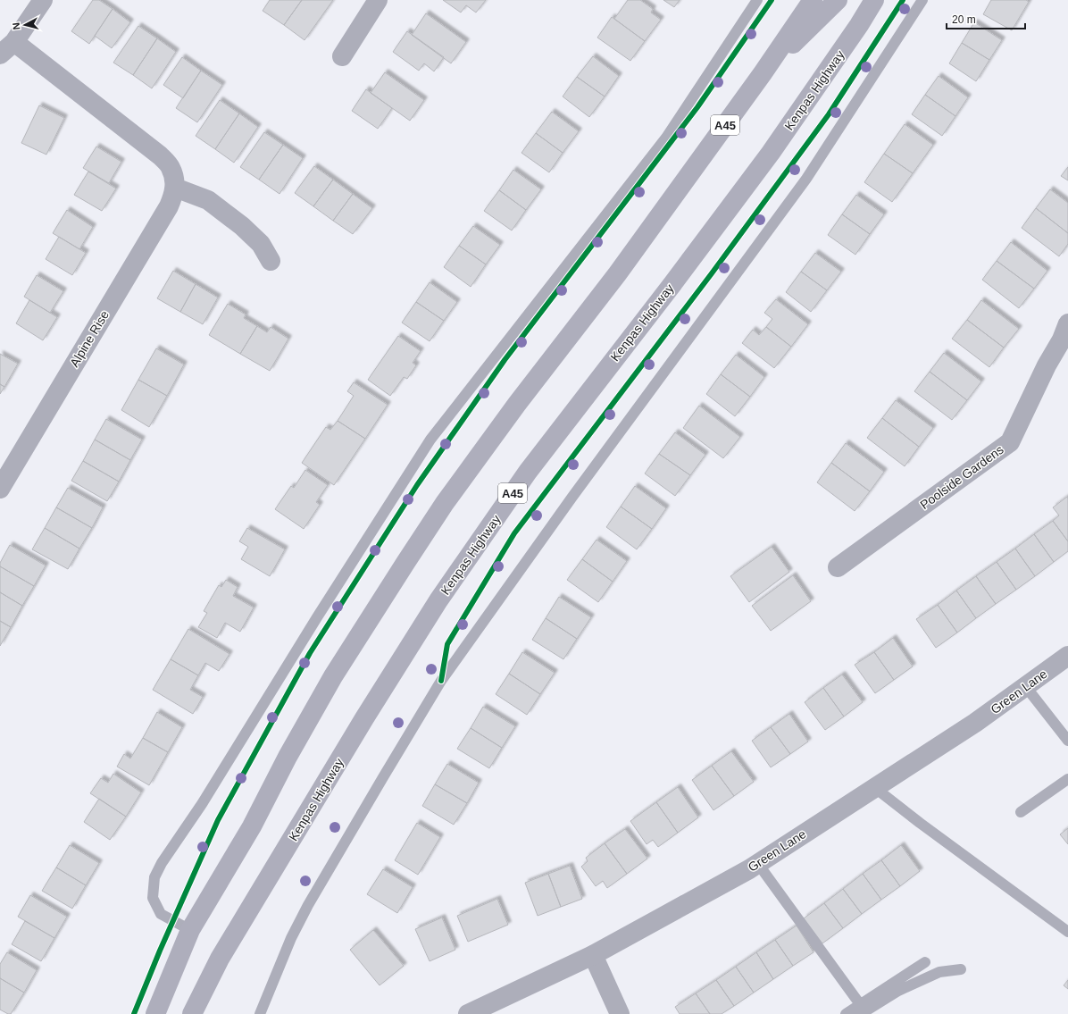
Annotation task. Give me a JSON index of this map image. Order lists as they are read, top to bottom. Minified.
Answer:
{"streets":{"highway":["Kenpas Highway","A45"],"street":["Alpine Rise","Poolside Gardens","Green Lane"]},"scale_bar":"20 m","north":"left"}
